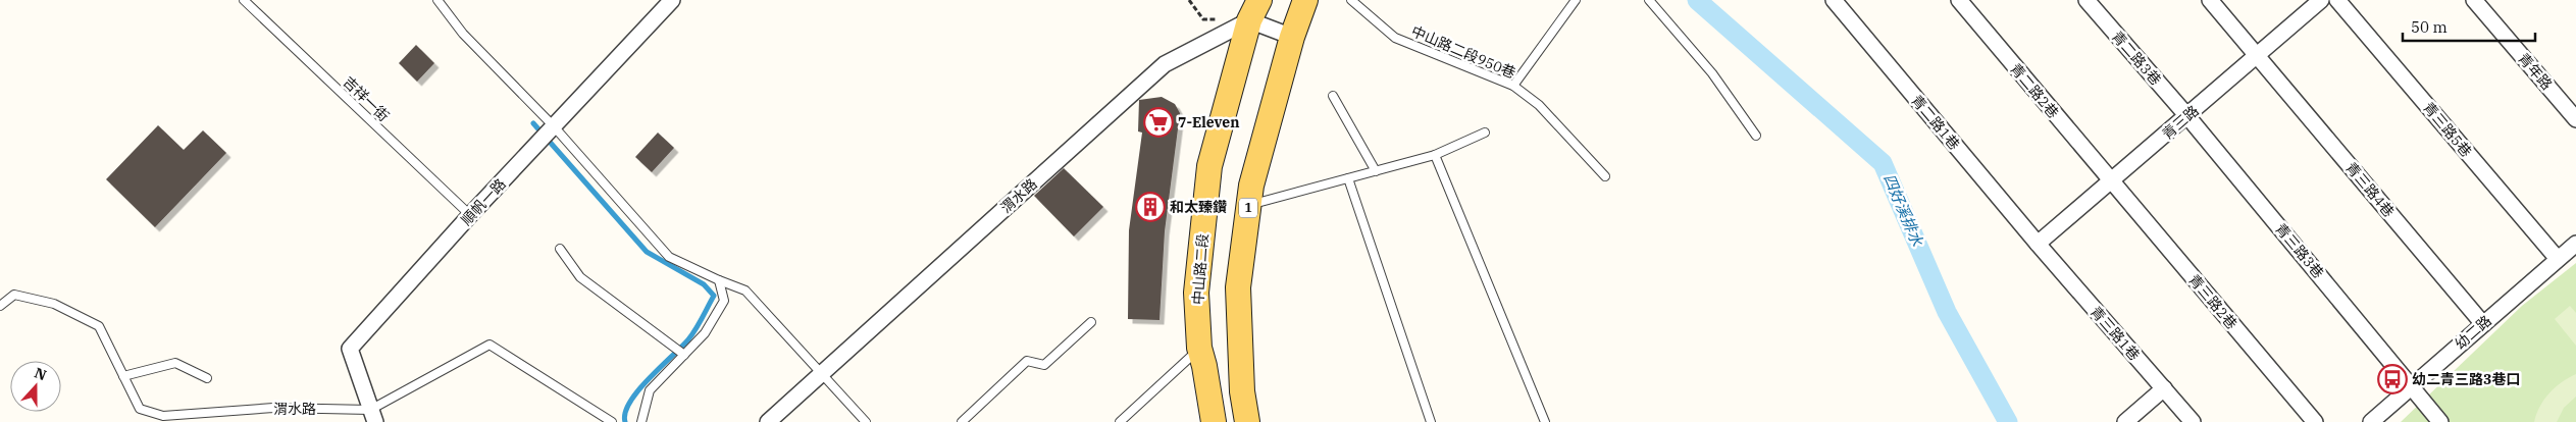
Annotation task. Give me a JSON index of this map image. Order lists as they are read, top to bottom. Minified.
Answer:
{"streets":{"main road":["1","中山路二段"],"street":["青二路3巷","青年路","青二路2巷","青二路1巷","青三路","青三路5巷","青三路4巷","渭水路","順帆一路","青三路3巷","青三路2巷","幼二路","青三路1巷"],"lane":["中山路二段950巷","吉祥一街"]},"crossings":[["青二路3巷","青三路"],["青二路3巷","青三路3巷"],["青二路2巷","青三路"],["青二路2巷","青三路2巷"],["吉祥一街","順帆一路"],["青二路1巷","青三路"],["青二路1巷","青三路1巷"],["青三路","青三路4巷"],["青三路","青三路3巷"],["青三路","青三路2巷"],["青三路","青三路1巷"],["青三路5巷","幼二路"],["青三路4巷","幼二路"],["渭水路","順帆一路"],["渭水路","中山路二段"],["青三路3巷","幼二路"]],"water":["四好溪排水"],"places":{"supermarket":["7-Eleven"],"building":["和太臻鑽"],"bus stop":["幼二青三路3巷口"]},"scale_bar":"50 m","north":"top"}
